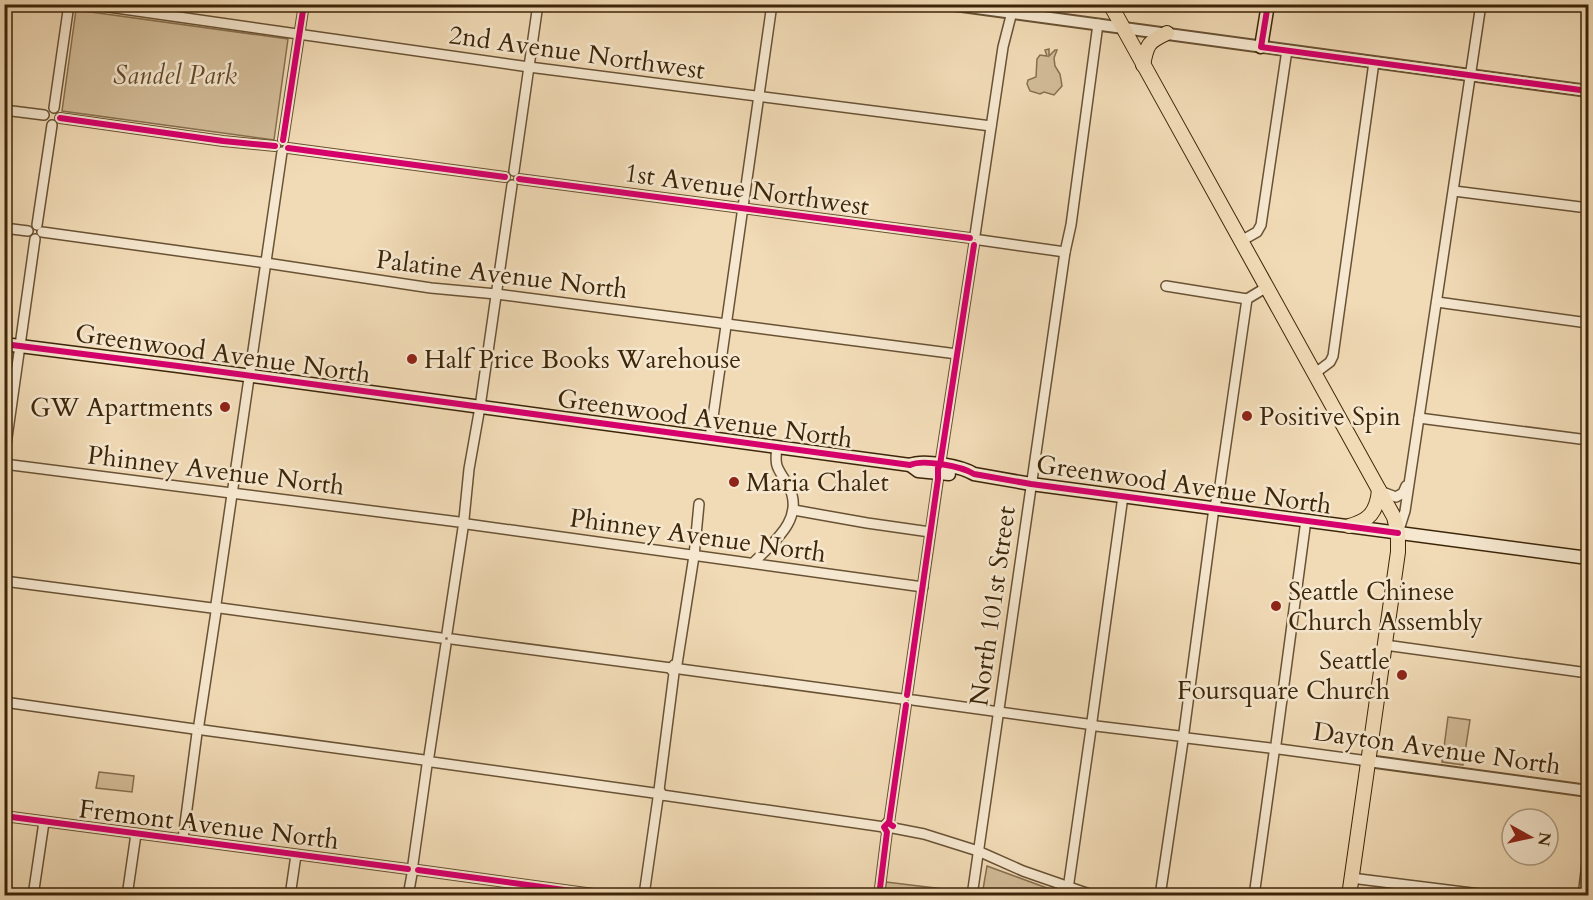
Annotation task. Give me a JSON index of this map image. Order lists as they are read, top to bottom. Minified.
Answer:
{"streets":{"main road":["Greenwood Avenue North"],"street":["2nd Avenue Northwest","1st Avenue Northwest","Palatine Avenue North","Phinney Avenue North","North 101st Street","Dayton Avenue North","Fremont Avenue North"]},"crossings":[["1st Avenue Northwest","North 101st Street"],["Greenwood Avenue North","North 101st Street"],["North 101st Street","Dayton Avenue North"]],"parks":["Sandel Park"],"places":["Half Price Books Warehouse","GW Apartments","Positive Spin","Maria Chalet","Seattle Chinese Church Assembly","Seattle Foursquare Church"],"north":"right"}
